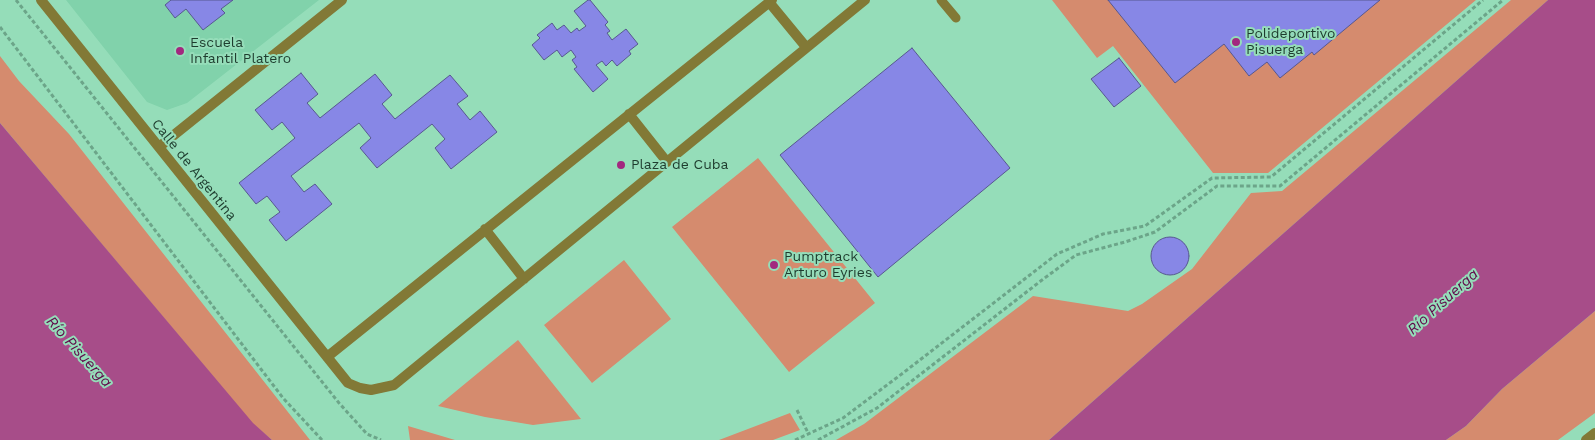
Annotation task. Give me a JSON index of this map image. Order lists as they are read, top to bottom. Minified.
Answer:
{"streets":{"street":["Calle de Argentina"]},"water":["Río Pisuerga"],"places":["Polideportivo Pisuerga","Escuela Infantil Platero","Plaza de Cuba","Pumptrack Arturo Eyries"]}
